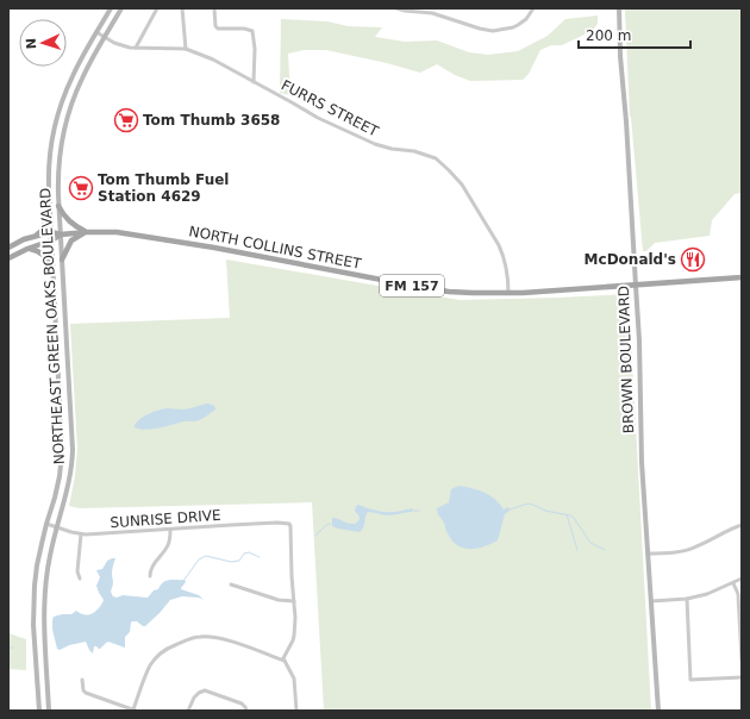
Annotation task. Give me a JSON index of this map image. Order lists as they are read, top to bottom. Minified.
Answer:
{"streets":{"main road":["NORTH COLLINS STREET","FM 157","NORTHEAST GREEN OAKS BOULEVARD","BROWN BOULEVARD"],"street":["FURRS STREET","SUNRISE DRIVE"]},"crossings":[["FURRS STREET","NORTH COLLINS STREET"],["FURRS STREET","NORTHEAST GREEN OAKS BOULEVARD"],["NORTH COLLINS STREET","NORTHEAST GREEN OAKS BOULEVARD"],["NORTH COLLINS STREET","BROWN BOULEVARD"],["NORTHEAST GREEN OAKS BOULEVARD","SUNRISE DRIVE"]],"places":{"supermarket":["Tom Thumb 3658","Tom Thumb Fuel Station 4629"],"restaurant":["McDonald's"]},"scale_bar":"200 m","north":"left"}
